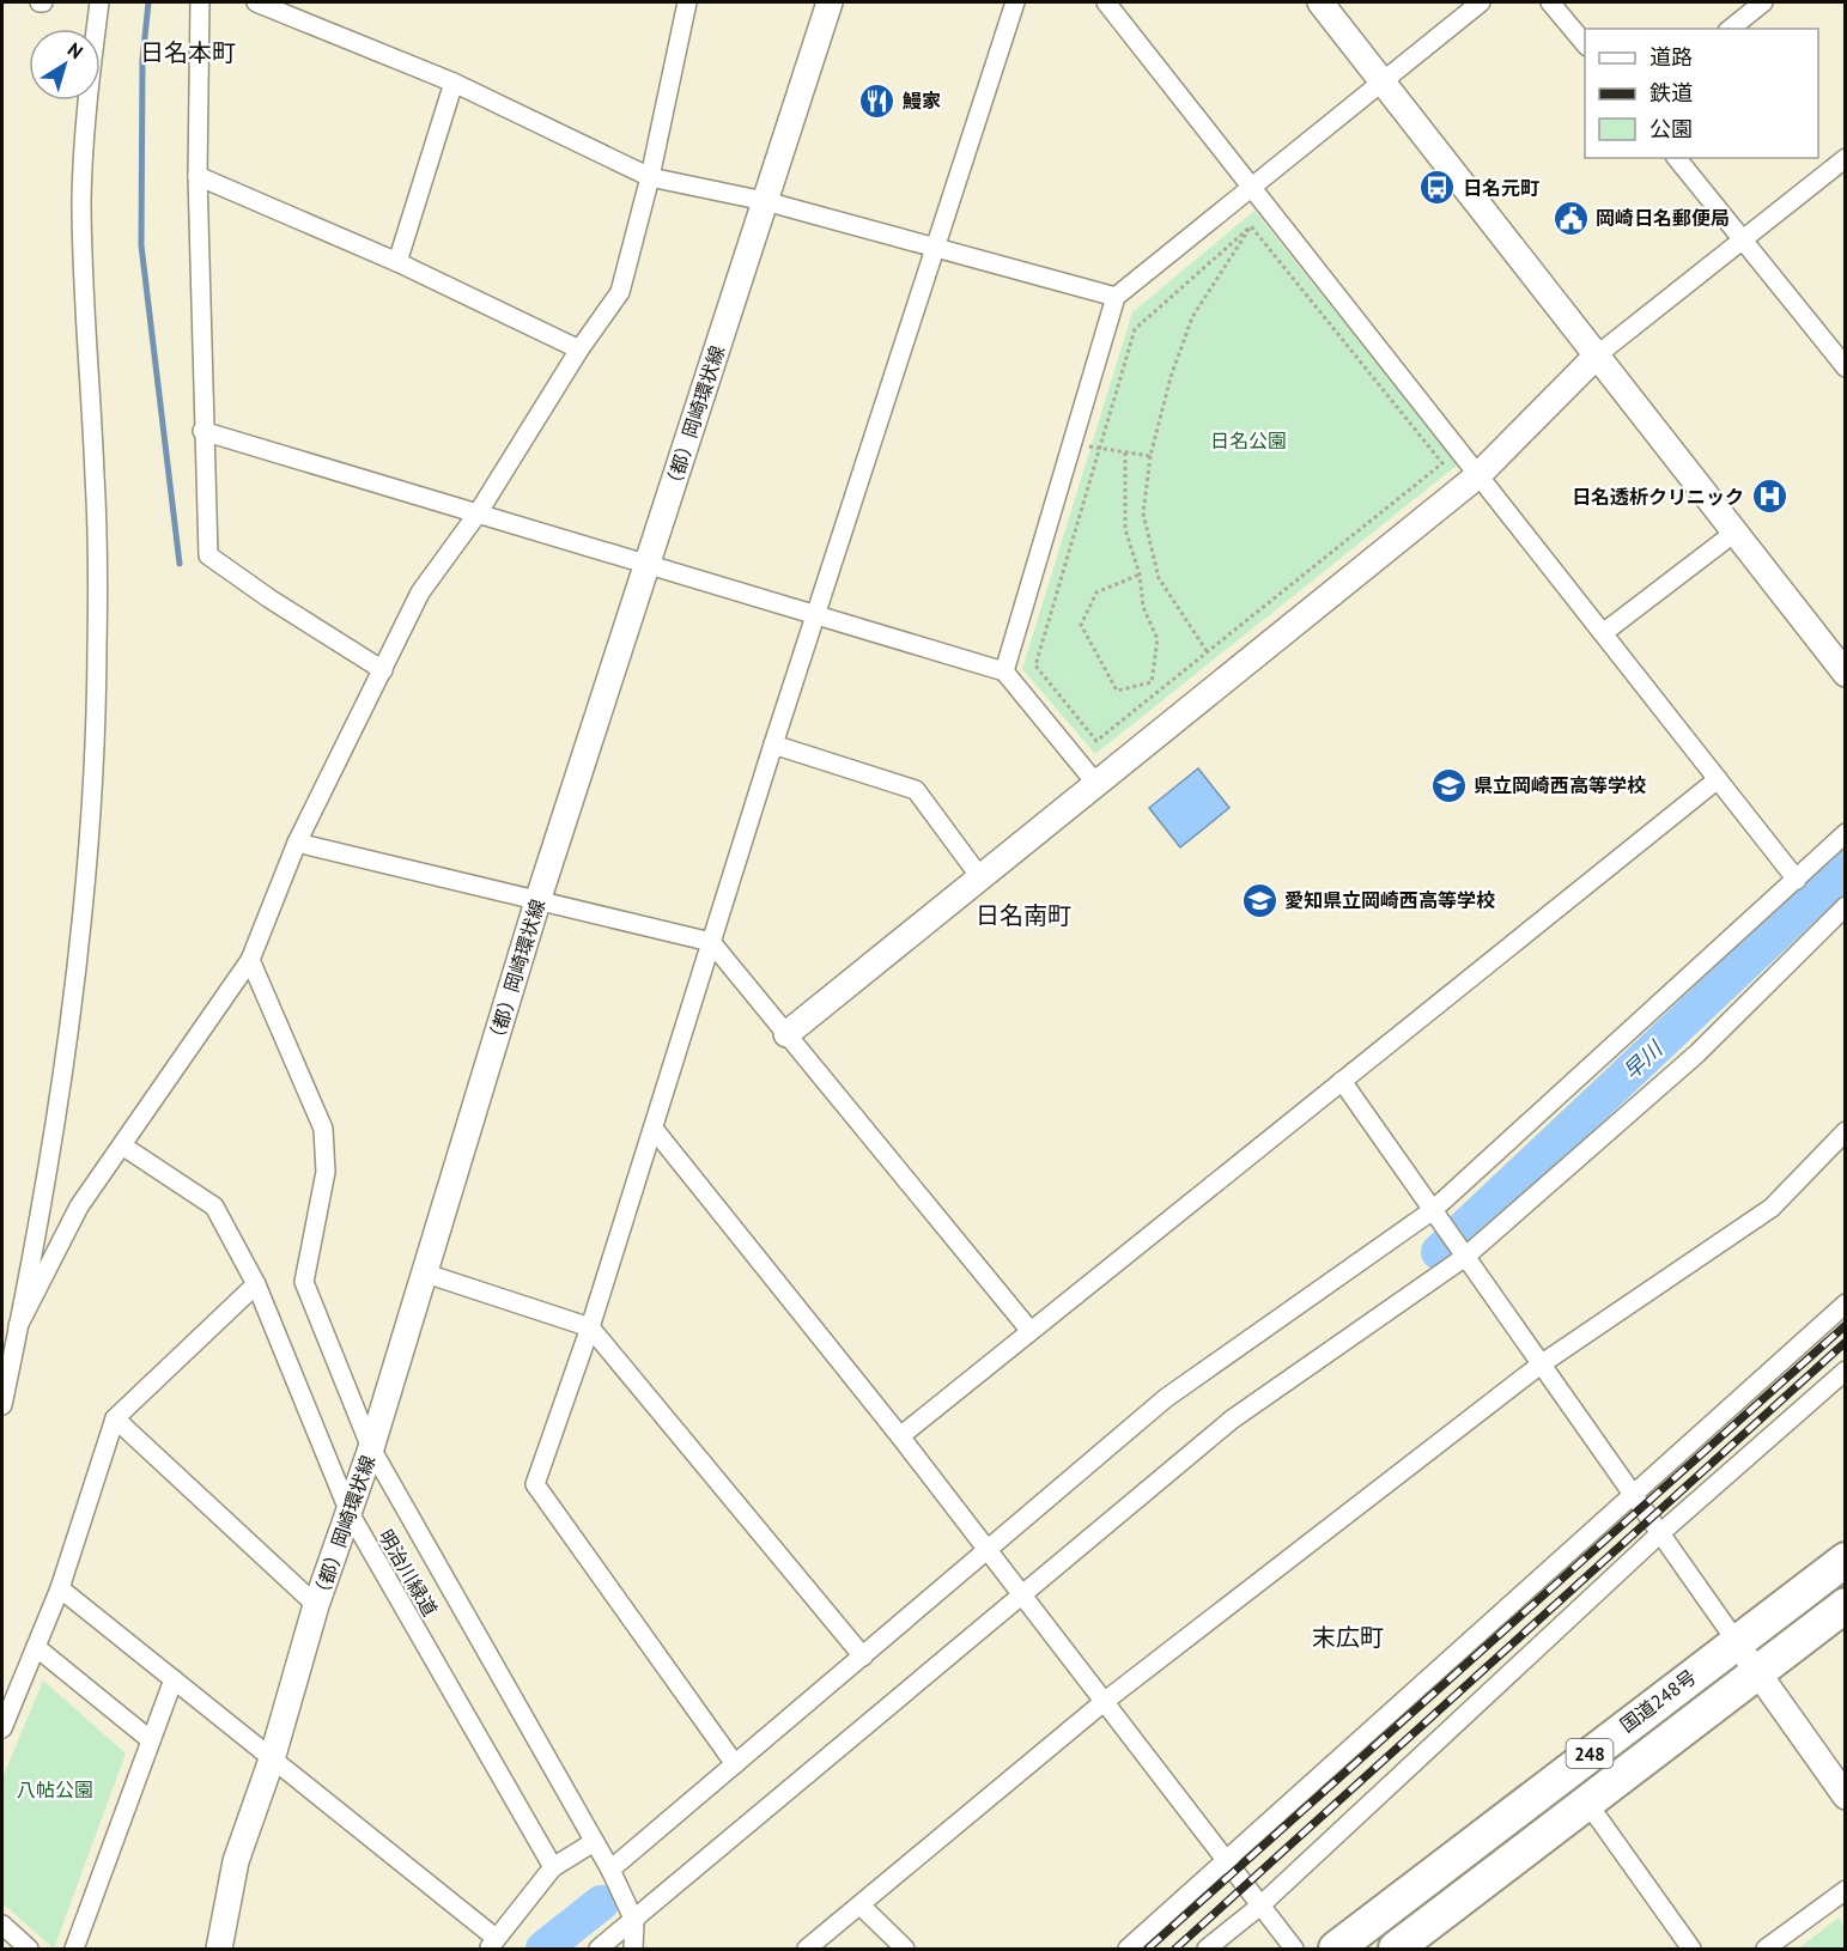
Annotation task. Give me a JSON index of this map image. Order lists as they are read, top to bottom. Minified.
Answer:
{"streets":{"highway":["国道248号","248"],"street":["（都）岡崎環状線","明治川緑道"]},"crossings":[["（都）岡崎環状線","明治川緑道"]],"districts":["日名本町","日名南町","末広町"],"water":["早川"],"parks":["日名公園","八帖公園"],"places":{"restaurant":["鰻家"],"bus stop":["日名元町"],"public building":["岡崎日名郵便局"],"hospital":["日名透析クリニック"],"school or university":["県立岡崎西高等学校","愛知県立岡崎西高等学校"]},"legend":["道路","鉄道","公園"],"north":"top right"}
